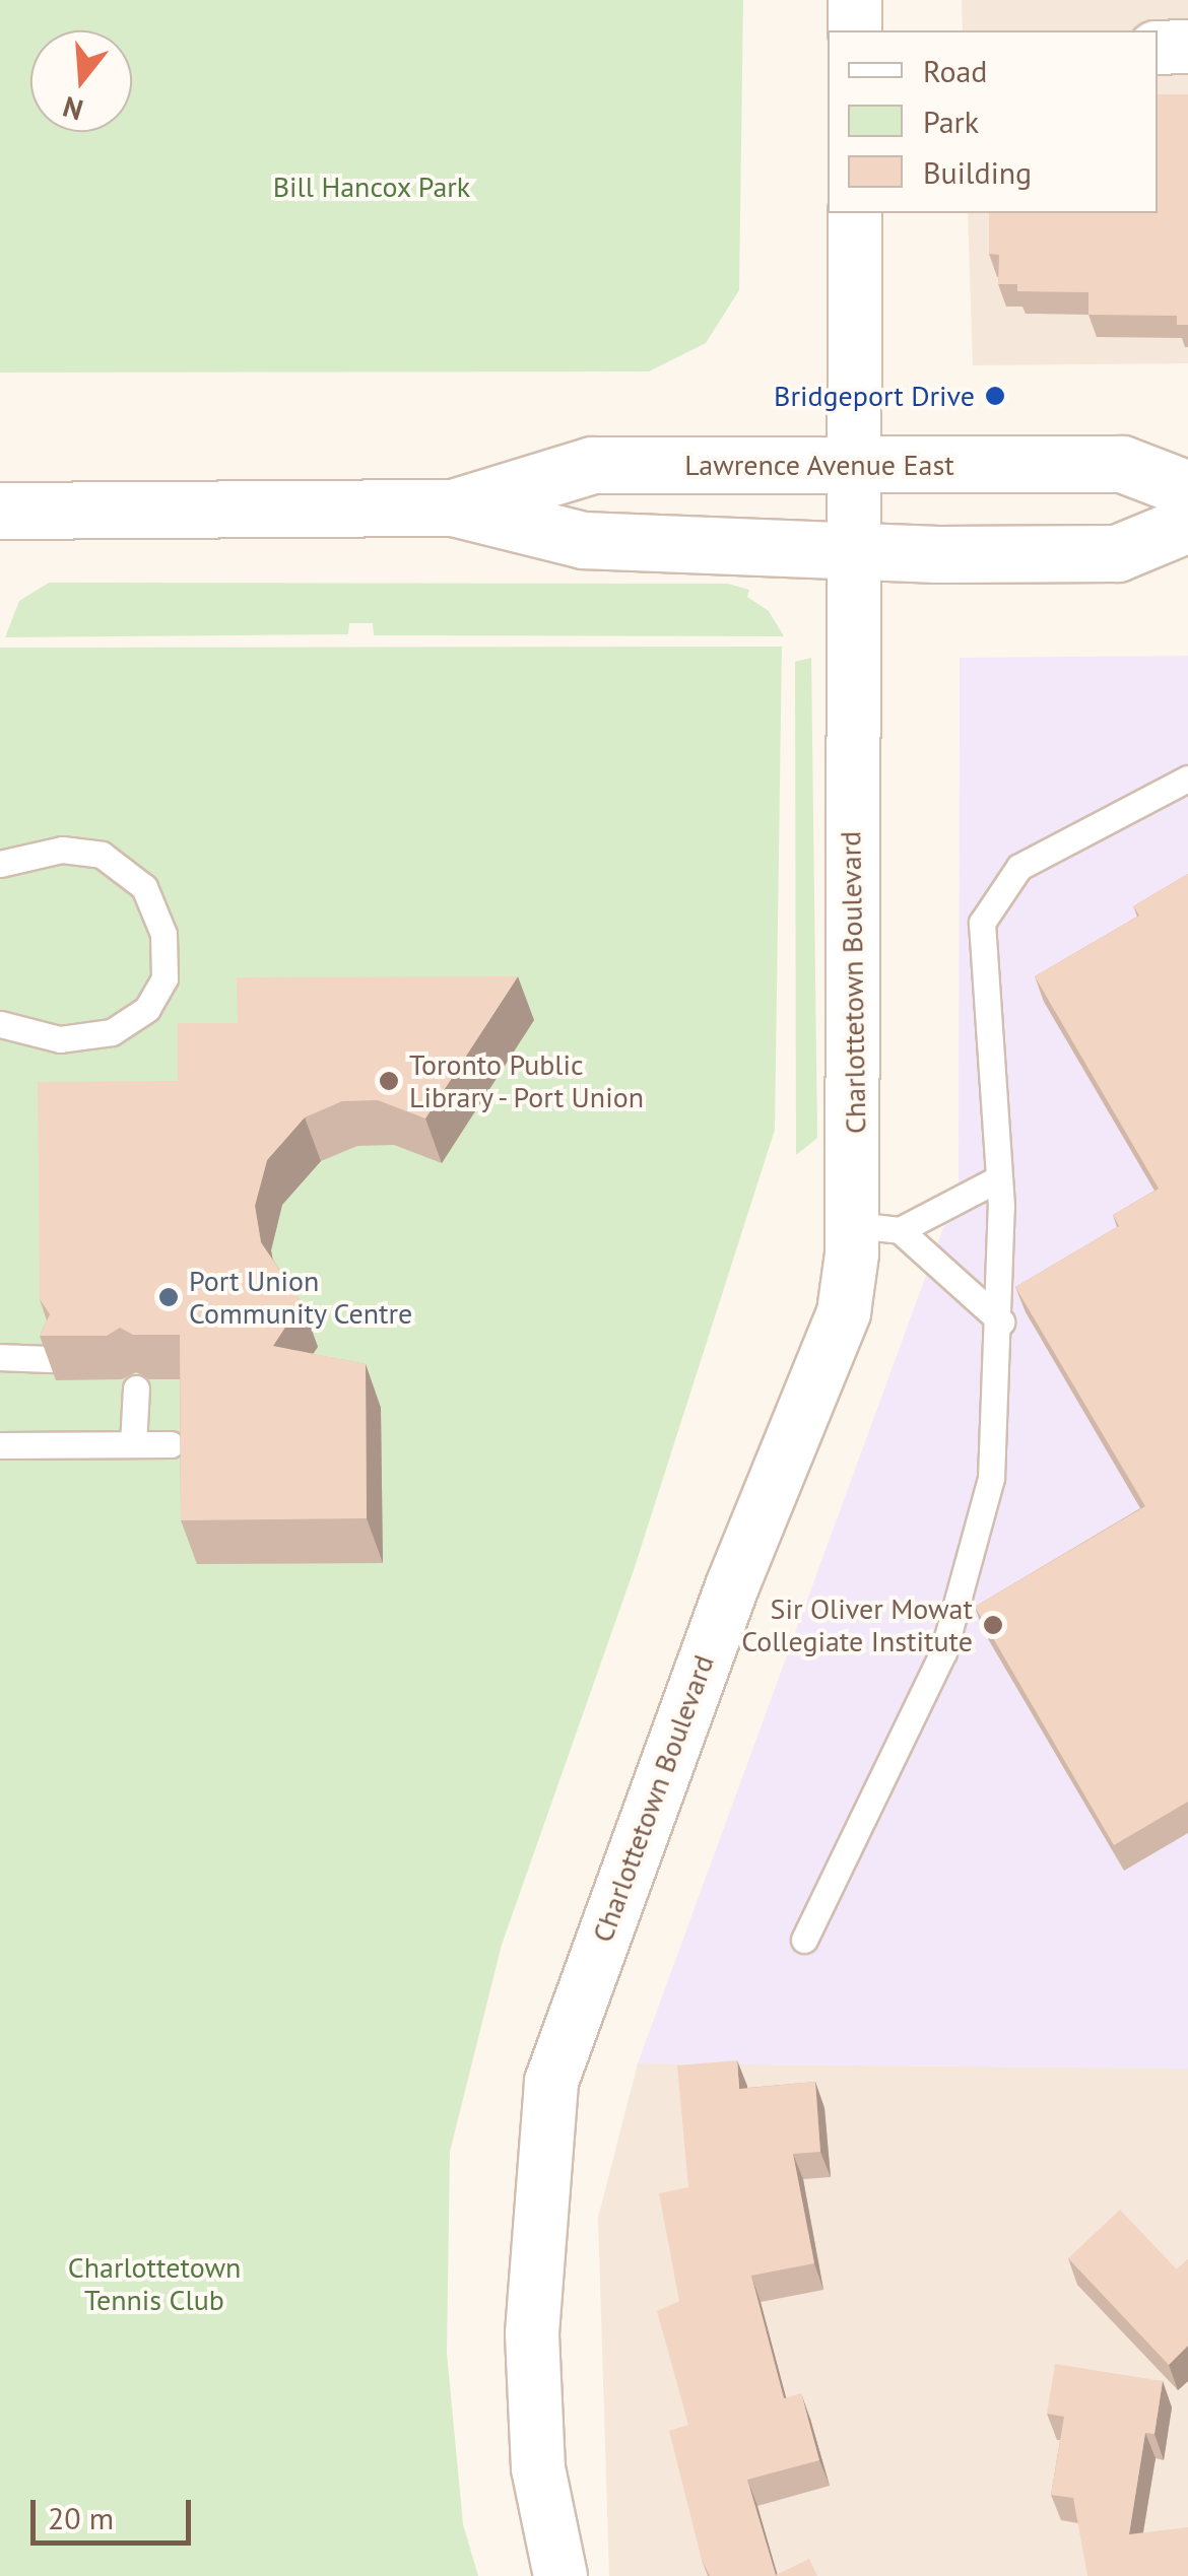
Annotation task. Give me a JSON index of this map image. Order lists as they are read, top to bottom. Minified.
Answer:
{"streets":{"main road":["Lawrence Avenue East"],"street":["Charlottetown Boulevard"]},"crossings":[["Lawrence Avenue East","Charlottetown Boulevard"]],"parks":["Bill Hancox Park","Charlottetown Tennis Club"],"places":["Bridgeport Drive","Toronto Public Library - Port Union","Port Union Community Centre","Sir Oliver Mowat Collegiate Institute"],"legend":["Road","Park","Building"],"scale_bar":"20 m","north":"bottom"}
